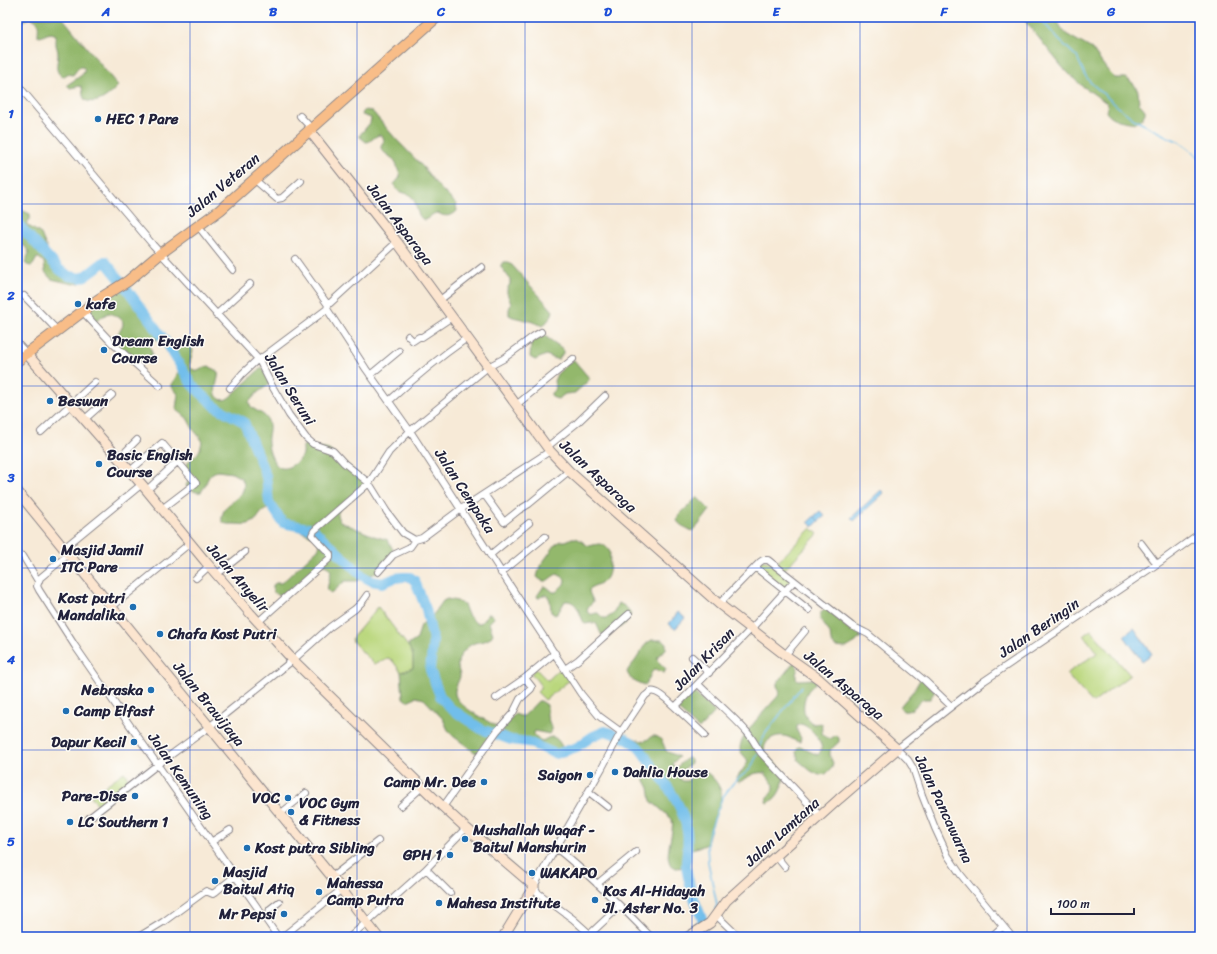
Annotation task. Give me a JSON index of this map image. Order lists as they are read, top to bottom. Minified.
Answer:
{"streets":{"main road":["Jalan Veteran"],"street":["Jalan Asparaga","Jalan Seruni","Jalan Cempaka","Jalan Anyelir","Jalan Beringin","Jalan Krisan","Jalan Brawijaya","Jalan Kemuning","Jalan Pancawarna","Jalan Lamtana"]},"crossings":[["Jalan Veteran","Jalan Asparaga"],["Jalan Veteran","Jalan Seruni"],["Jalan Veteran","Jalan Anyelir"],["Jalan Asparaga","Jalan Beringin"],["Jalan Asparaga","Jalan Krisan"],["Jalan Asparaga","Jalan Pancawarna"],["Jalan Asparaga","Jalan Lamtana"],["Jalan Cempaka","Jalan Krisan"],["Jalan Beringin","Jalan Pancawarna"],["Jalan Beringin","Jalan Lamtana"],["Jalan Pancawarna","Jalan Lamtana"]],"places":["HEC 1 Pare","kafe","Dream English Course","Beswan","Basic English Course","Masjid Jamil ITC Pare","Kost putri Mandalika","Chafa Kost Putri","Nebraska","Camp Elfast","Dapur Kecil","Dahlia House","Saigon","Camp Mr. Dee","Pare-Dise","VOC","VOC Gym & Fitness","LC Southern 1","Mushallah Waqaf - Baitul Manshurin","Kost putra Sibling","GPH 1","WAKAPO","Masjid Baitul Atiq","Mahessa Camp Putra","Kos Al-Hidayah Jl. Aster No. 3","Mahesa Institute","Mr Pepsi"],"scale_bar":"100 m","grid":{"columns":["A","B","C","D","E","F","G"],"rows":["1","2","3","4","5"]}}
